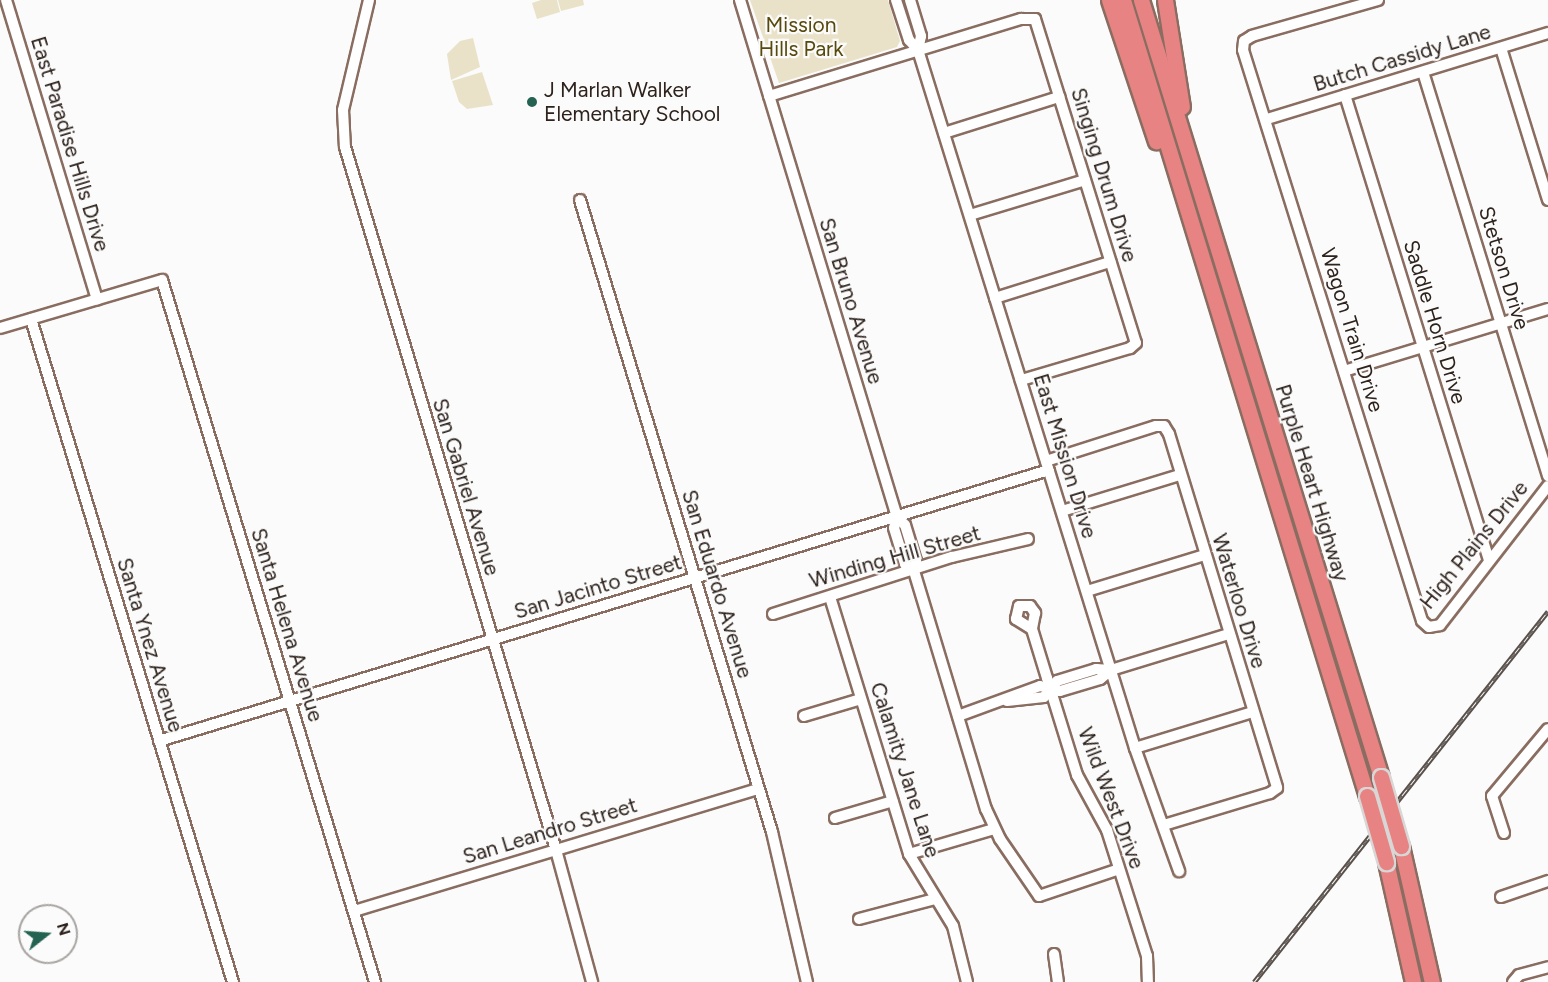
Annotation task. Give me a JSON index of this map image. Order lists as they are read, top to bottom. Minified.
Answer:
{"streets":{"highway":["Purple Heart Highway"],"street":["Butch Cassidy Lane","East Paradise Hills Drive","Singing Drum Drive","Stetson Drive","San Bruno Avenue","Saddle Horn Drive","Wagon Train Drive","East Mission Drive","San Gabriel Avenue","High Plains Drive","Winding Hill Street","San Eduardo Avenue","San Jacinto Street","Waterloo Drive","Santa Helena Avenue","Santa Ynez Avenue","Calamity Jane Lane","Wild West Drive","San Leandro Street"]},"crossings":[["Butch Cassidy Lane","Stetson Drive"],["Butch Cassidy Lane","Saddle Horn Drive"],["Butch Cassidy Lane","Wagon Train Drive"],["East Paradise Hills Drive","Santa Helena Avenue"],["Singing Drum Drive","East Mission Drive"],["San Bruno Avenue","Winding Hill Street"],["San Bruno Avenue","San Jacinto Street"],["San Bruno Avenue","Wild West Drive"],["Saddle Horn Drive","High Plains Drive"],["Wagon Train Drive","High Plains Drive"],["East Mission Drive","San Jacinto Street"],["East Mission Drive","Waterloo Drive"],["San Gabriel Avenue","San Jacinto Street"],["San Gabriel Avenue","San Leandro Street"],["Winding Hill Street","Calamity Jane Lane"],["San Eduardo Avenue","San Jacinto Street"],["San Eduardo Avenue","San Leandro Street"],["San Jacinto Street","Waterloo Drive"],["San Jacinto Street","Santa Helena Avenue"],["San Jacinto Street","Santa Ynez Avenue"],["Santa Helena Avenue","San Leandro Street"]],"parks":["Mission Hills Park"],"places":["J Marlan Walker Elementary School"],"north":"right"}
